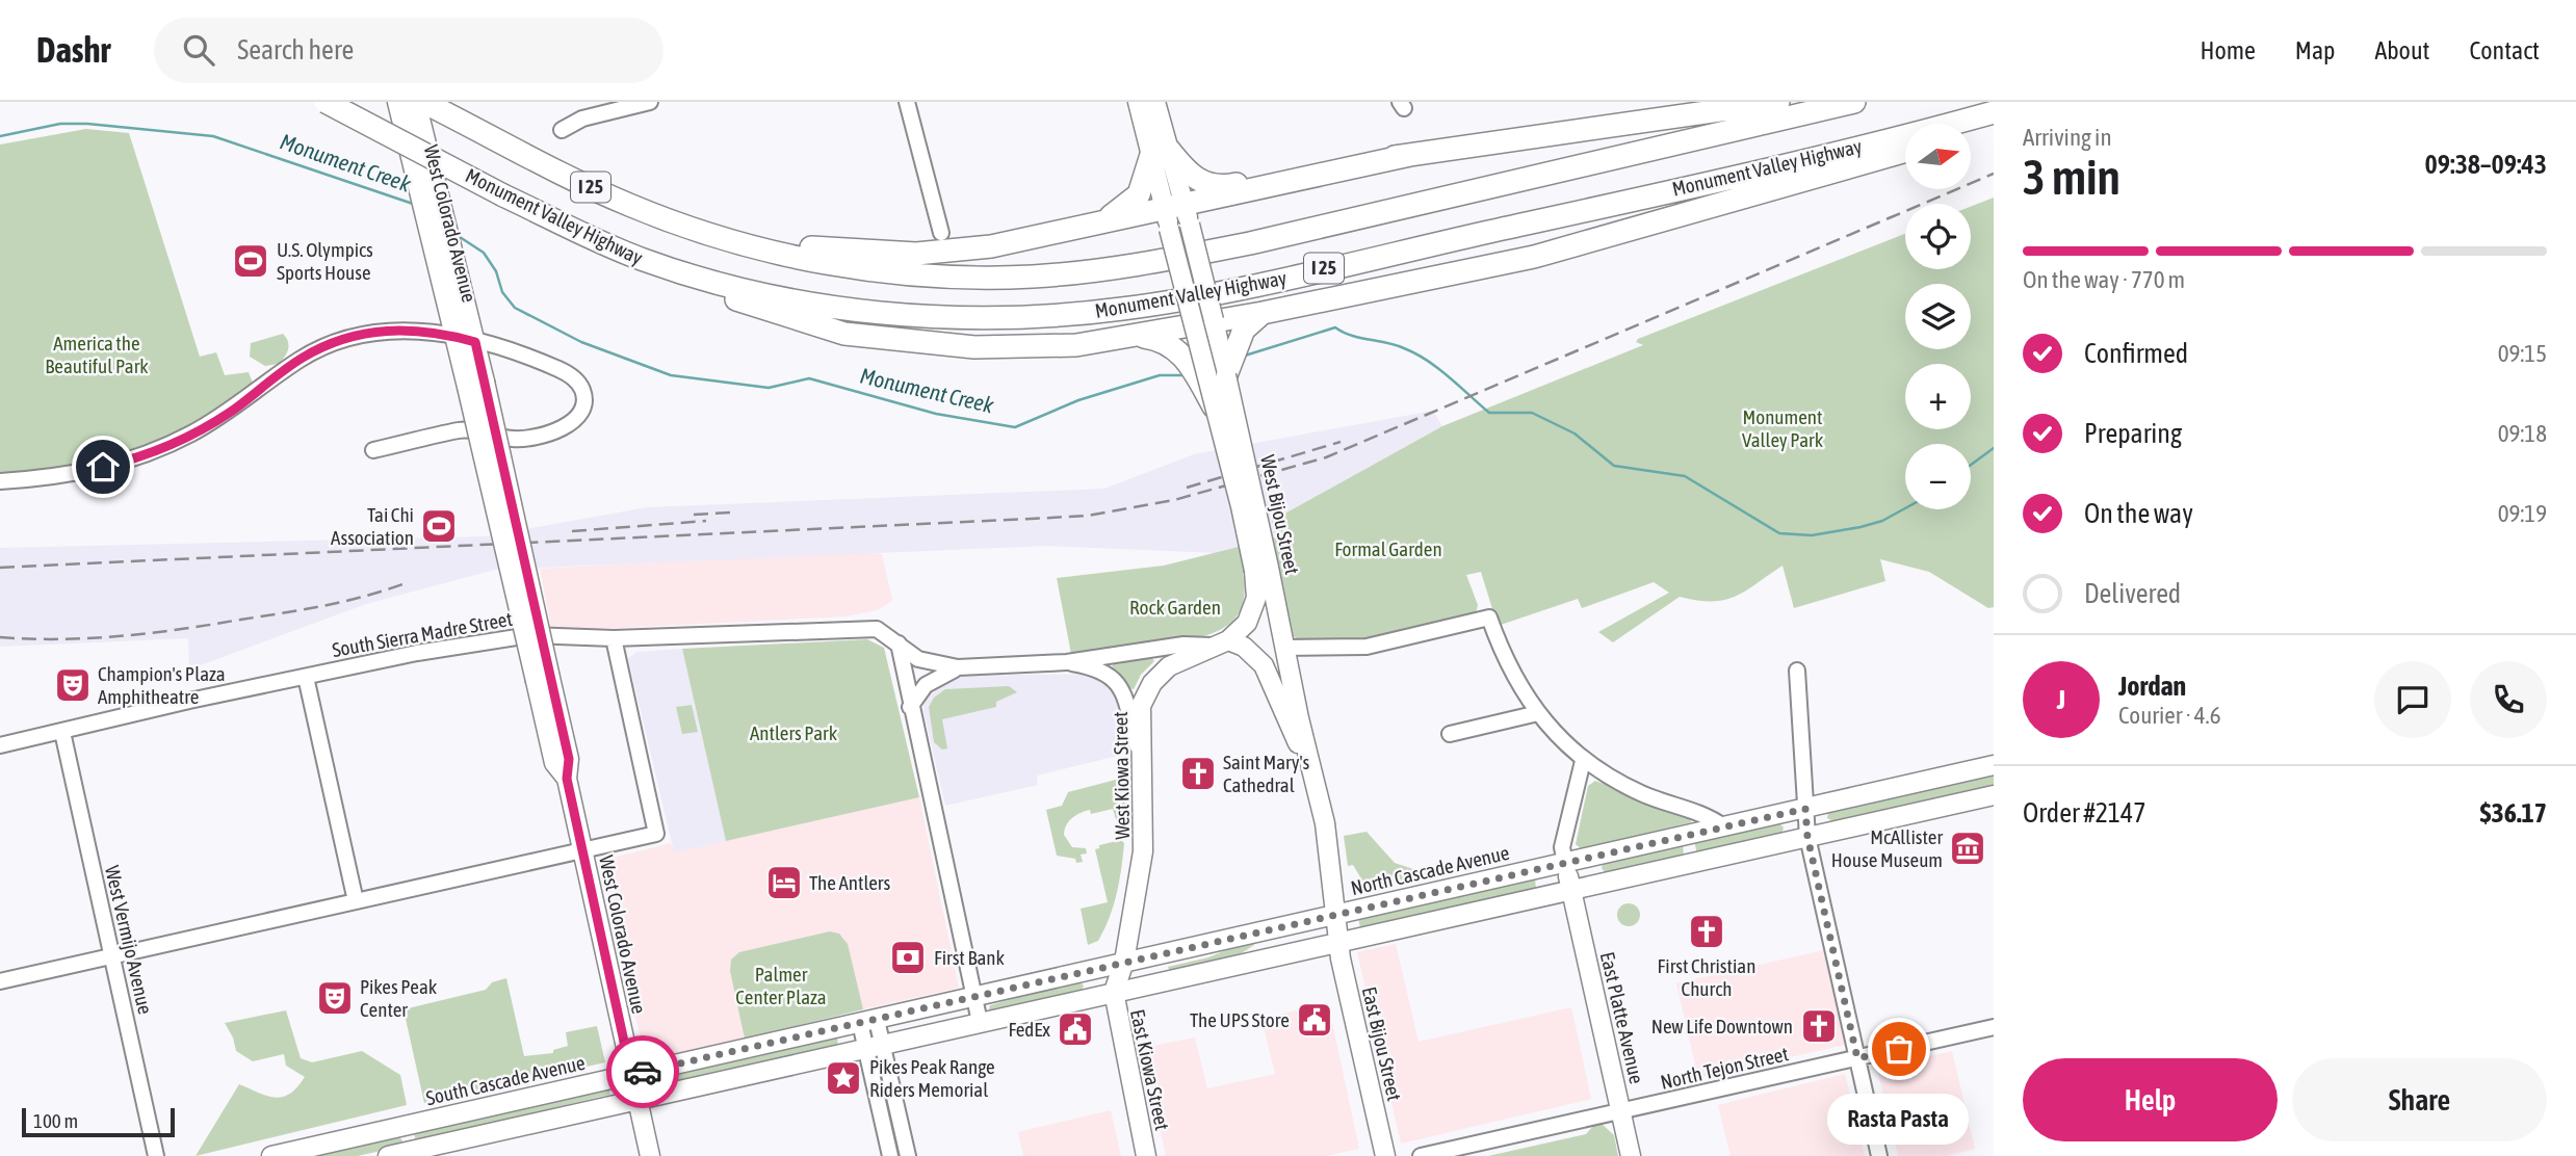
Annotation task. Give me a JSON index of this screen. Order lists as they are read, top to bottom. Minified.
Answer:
{"streets":{"highway":["Monument Valley Highway","I 25"],"main road":["West Colorado Avenue","West Bijou Street","West Kiowa Street","North Cascade Avenue","East Platte Avenue","East Bijou Street","East Kiowa Street","South Cascade Avenue"],"street":["South Sierra Madre Street","West Vermijo Avenue","North Tejon Street"]},"crossings":[["West Colorado Avenue","South Cascade Avenue"],["West Bijou Street","West Kiowa Street"],["West Bijou Street","North Cascade Avenue"],["West Bijou Street","East Bijou Street"],["South Sierra Madre Street","West Vermijo Avenue"],["West Kiowa Street","North Cascade Avenue"],["West Kiowa Street","East Kiowa Street"],["North Cascade Avenue","East Platte Avenue"],["North Cascade Avenue","South Cascade Avenue"],["East Platte Avenue","North Tejon Street"]],"water":["Monument Creek"],"parks":["America the Beautiful Park","Monument Valley Park","Formal Garden","Rock Garden","Antlers Park","Palmer Center Plaza"],"places":{"sports":["U.S. Olympics Sports House","Tai Chi Association"],"theatre":["Champion's Plaza Amphitheatre","Pikes Peak Center"],"church":["Saint Mary's Cathedral","First Christian Church","New Life Downtown"],"museum":["McAllister House Museum"],"hotel":["The Antlers"],"bank":["First Bank"],"public building":["The UPS Store","FedEx"],"other":["Rasta Pasta"],"place":["Pikes Peak Range Riders Memorial"]},"scale_bar":"100 m","north":"right","page":{"header":"Dashr","search":"Search here","nav":["Home","Map","About","Contact"],"heading":["3 min","Arriving in","09:38–09:43"],"panel":["Jordan","Courier · 4.6","Order #2147","$36.17"],"map_buttons":["+","−"],"bar":"On the way · 770 m","list":[["Confirmed","09:15"],["Preparing","09:18"],["On the way","09:19"],"Delivered"],"round":"J","buttons":["Help","Share"],"bubble":"Rasta Pasta","scale":"100 m"}}
